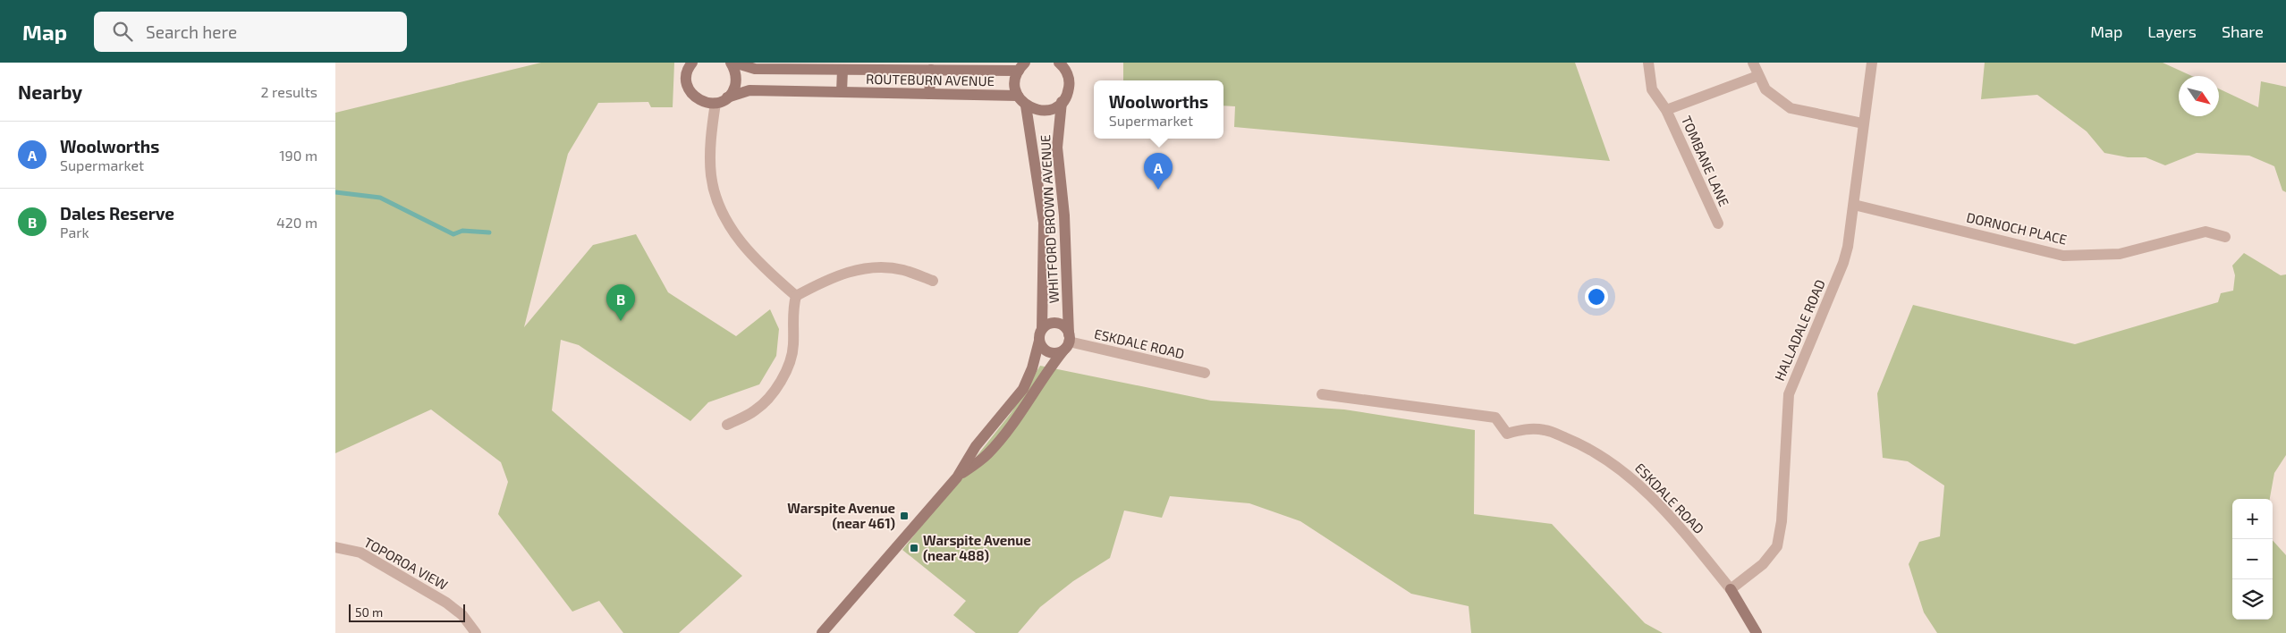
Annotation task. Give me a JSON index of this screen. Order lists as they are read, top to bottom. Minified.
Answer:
{"streets":{"main road":["ROUTEBURN AVENUE","WHITFORD BROWN AVENUE","ESKDALE ROAD"],"street":["TOMBANE LANE","DORNOCH PLACE","HALLADALE ROAD","TOPOROA VIEW"]},"crossings":[["WHITFORD BROWN AVENUE","ESKDALE ROAD"],["DORNOCH PLACE","HALLADALE ROAD"],["HALLADALE ROAD","ESKDALE ROAD"]],"places":{"transit":["Warspite Avenue (near 461)","Warspite Avenue (near 488)"]},"scale_bar":"50 m","north":"bottom right","page":{"header":"Map","search":"Search here","nav":["Map","Layers","Share"],"heading":["Nearby","2 results"],"popup":["Woolworths","Supermarket"],"list":[{"mark":"A","name":"Woolworths","note":"Supermarket","value":"190 m"},{"mark":"B","name":"Dales Reserve","note":"Park","value":"420 m"}],"pins":["A","B"],"map_buttons":["+","−"],"scale":"50 m"}}
